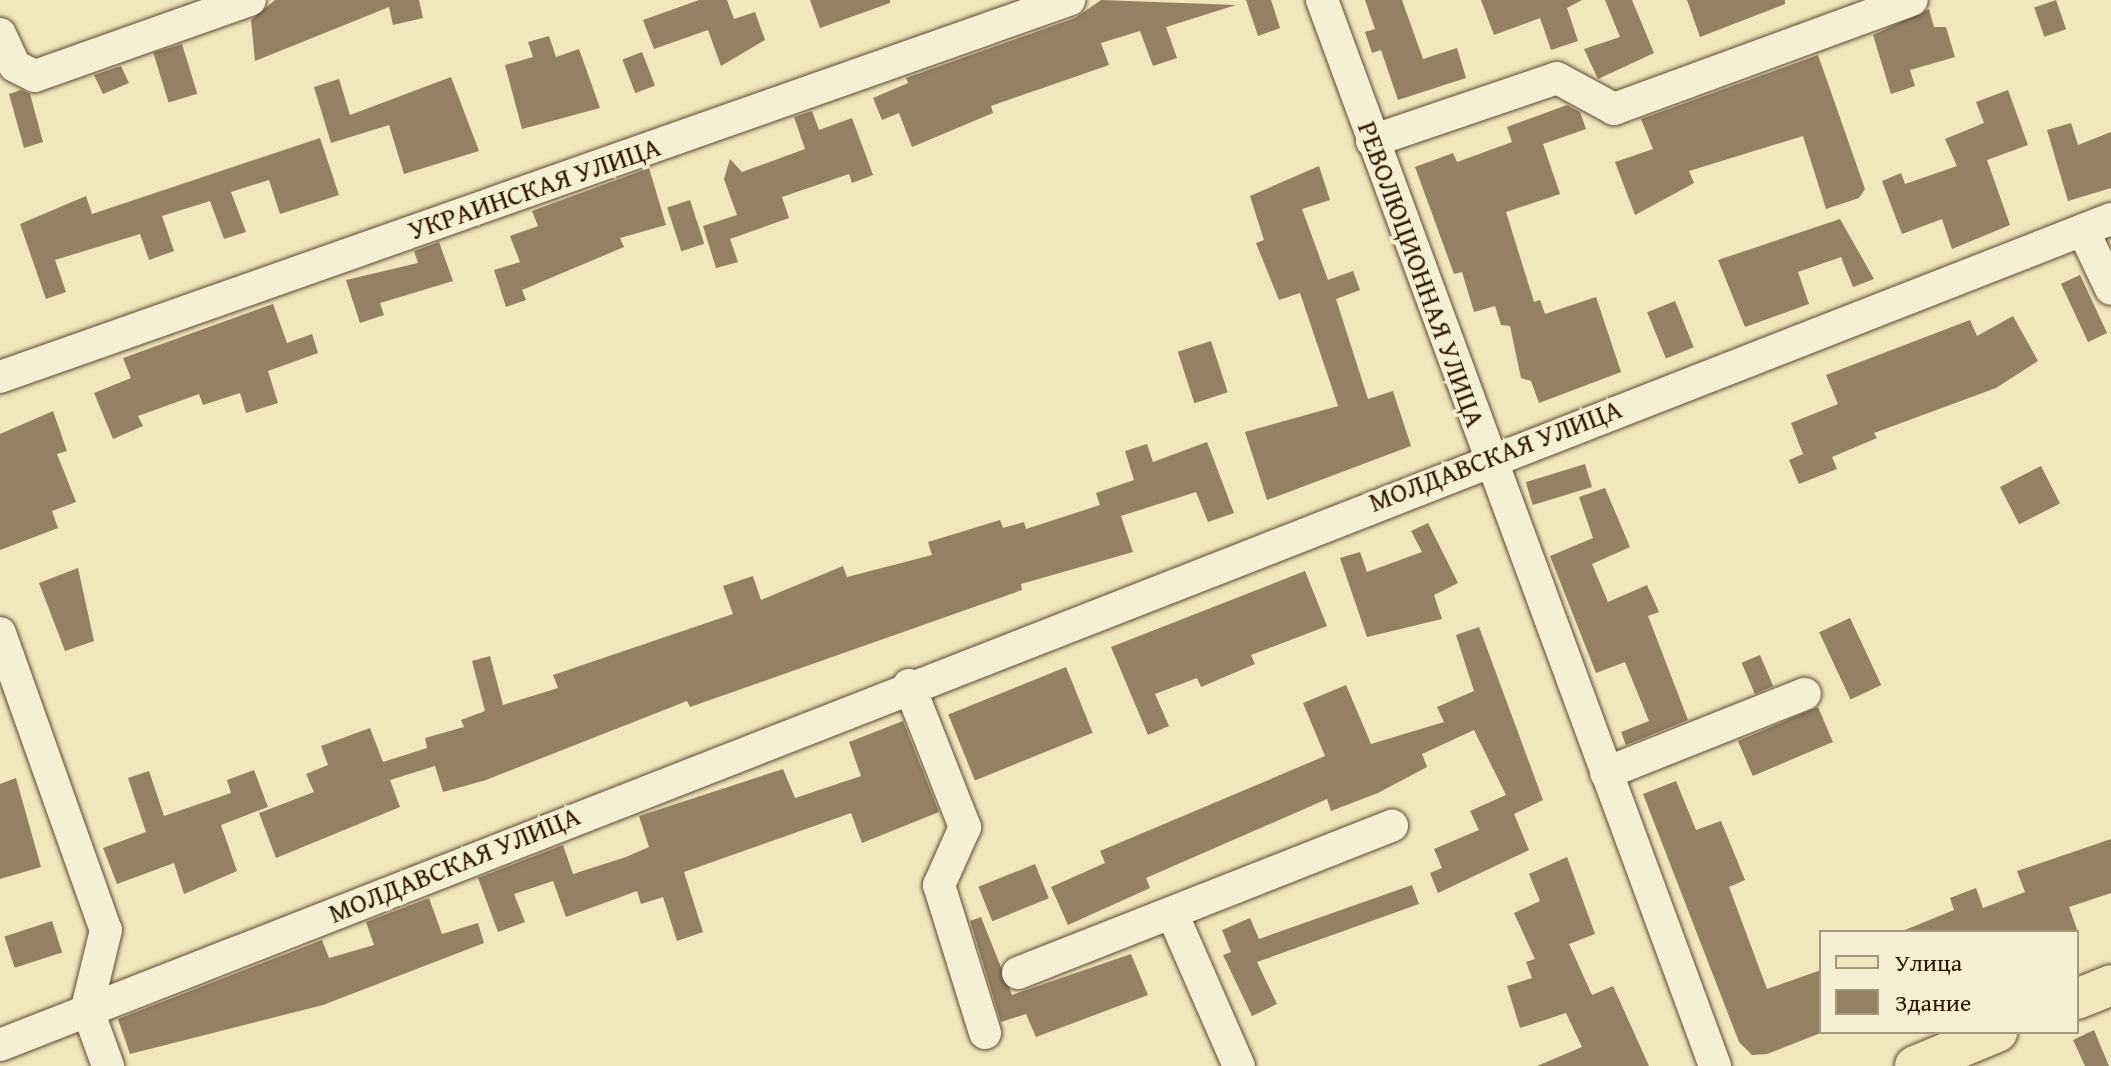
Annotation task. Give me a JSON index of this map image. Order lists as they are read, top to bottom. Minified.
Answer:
{"streets":{"street":["УКРАИНСКАЯ УЛИЦА","РЕВОЛЮЦИОННАЯ УЛИЦА","МОЛДАВСКАЯ УЛИЦА"]},"crossings":[["РЕВОЛЮЦИОННАЯ УЛИЦА","МОЛДАВСКАЯ УЛИЦА"]],"legend":["Улица","Здание"]}
